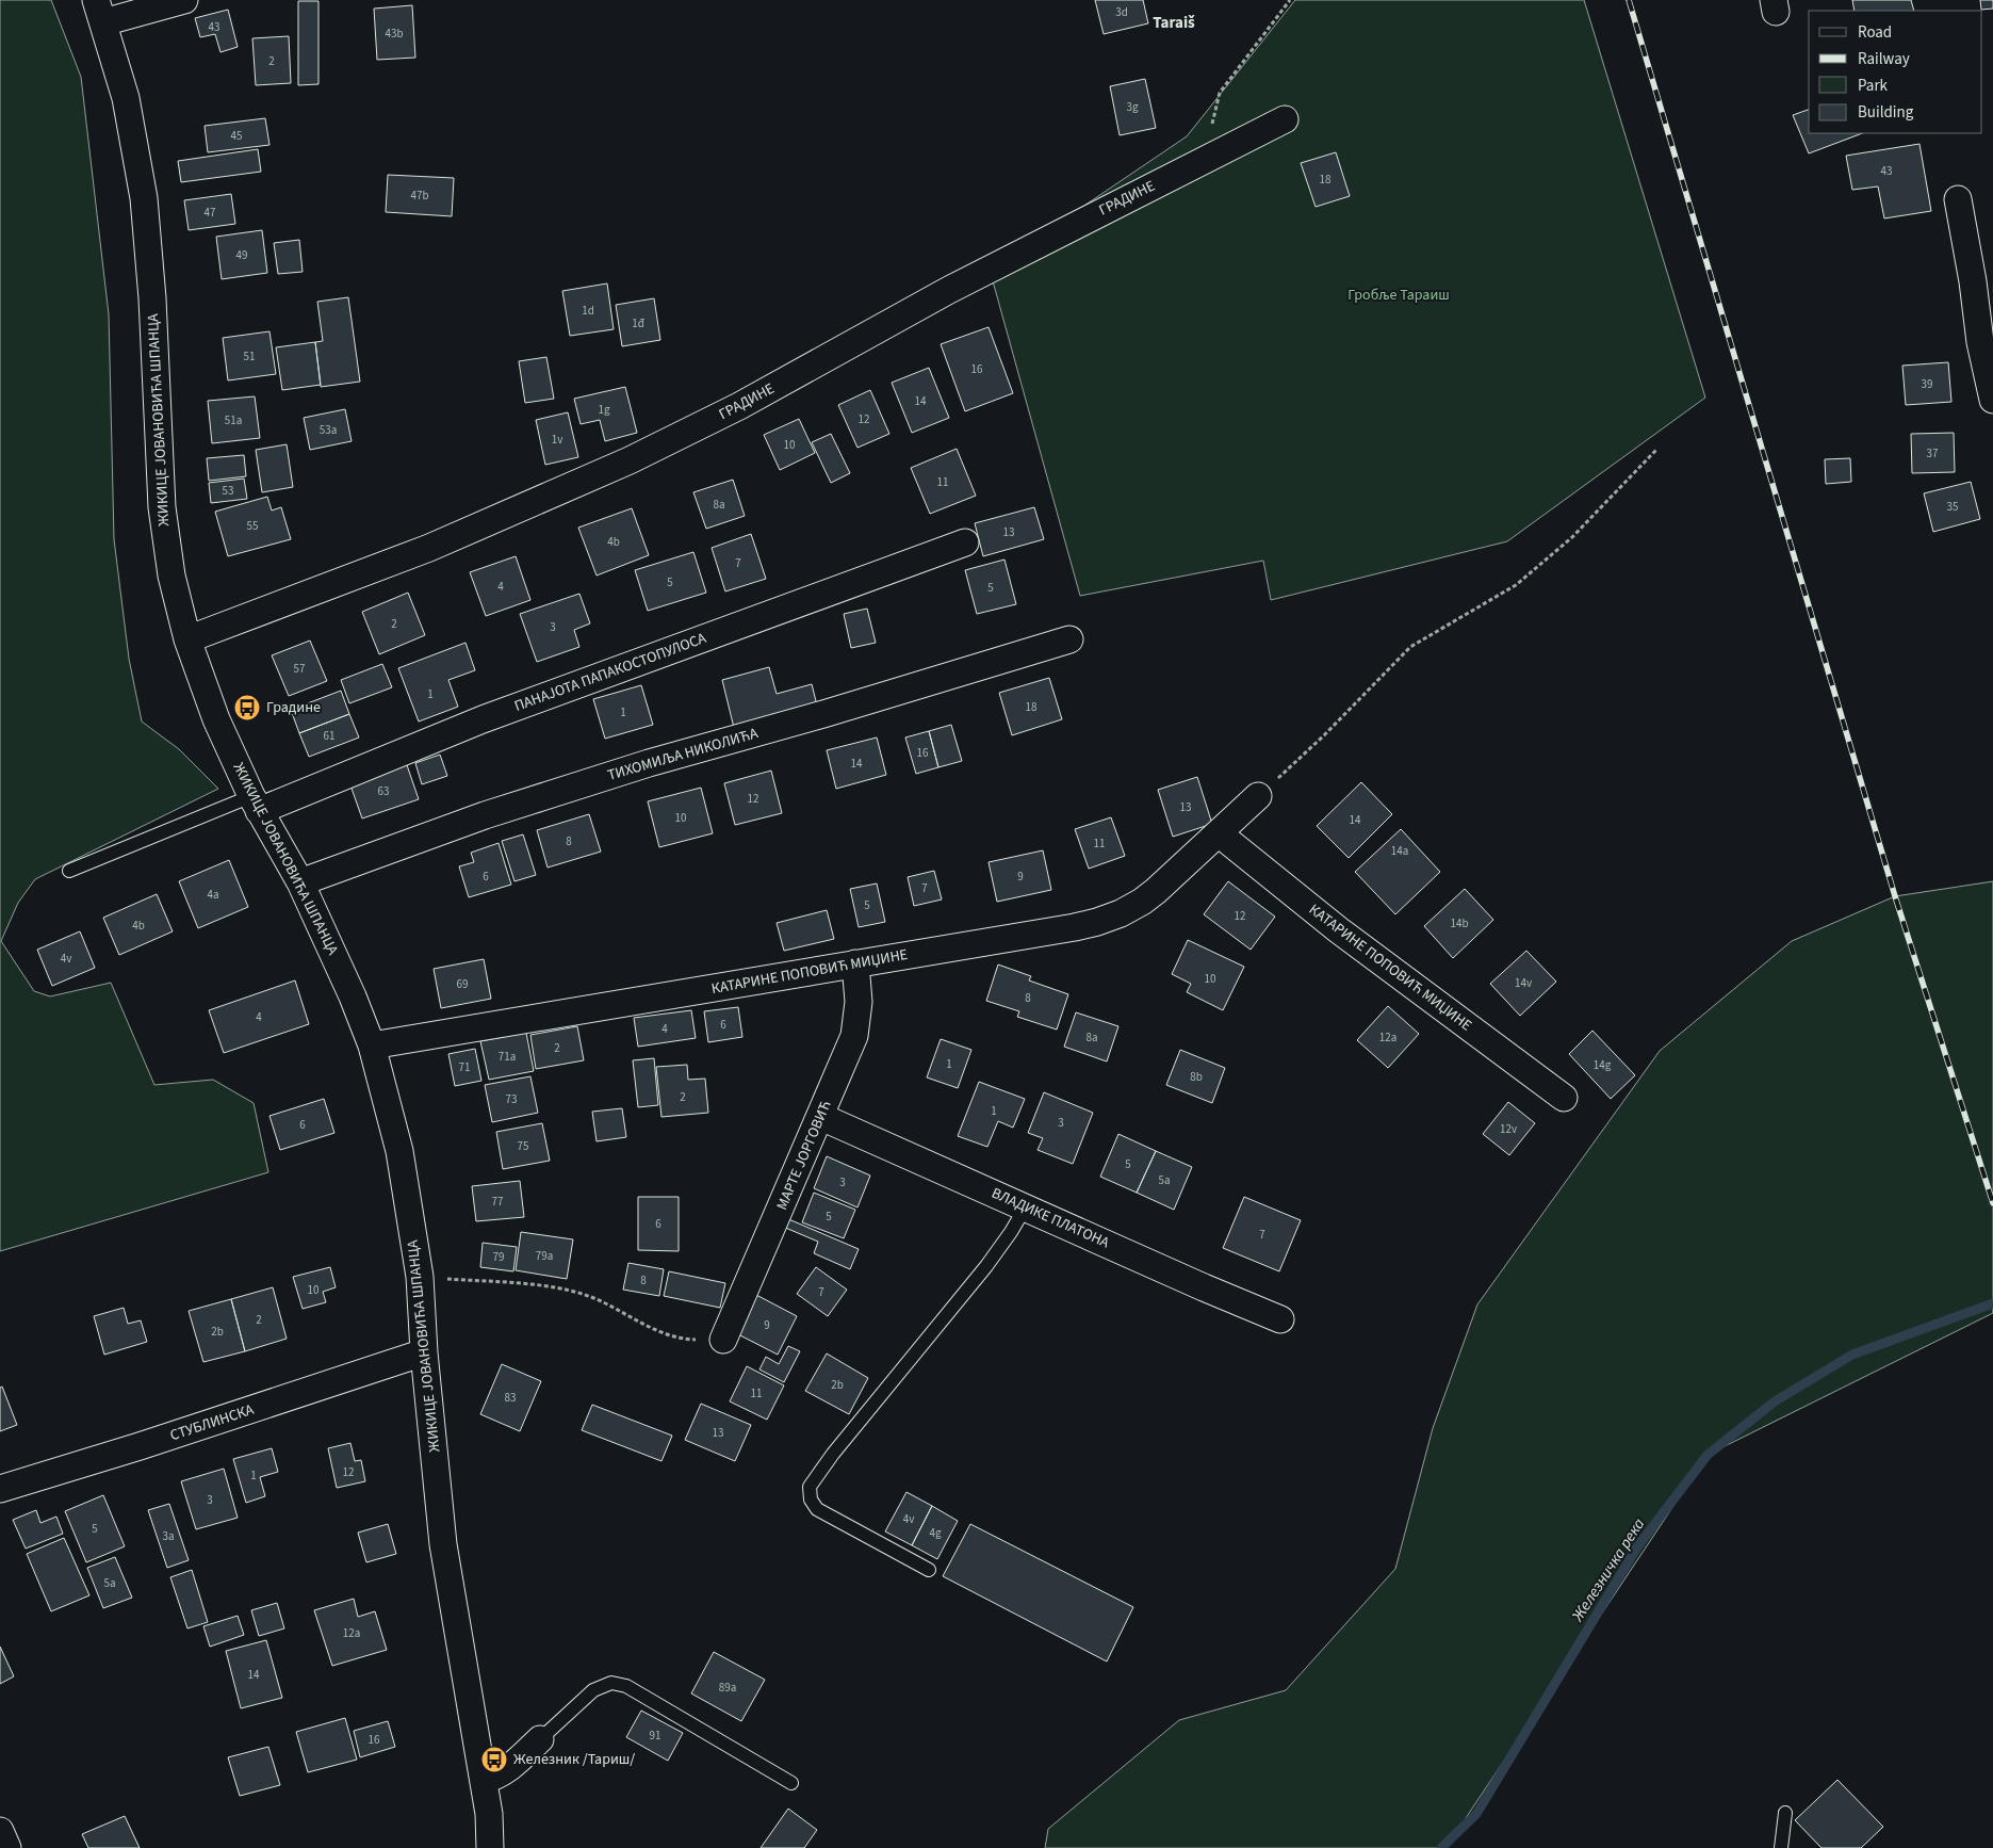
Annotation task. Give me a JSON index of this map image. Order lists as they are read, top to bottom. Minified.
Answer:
{"streets":{"street":["ГРАДИНЕ","ЖИКИЦЕ ЈОВАНОВИЋА ШПАНЦА","ПАНАЈОТА ПАПАКОСТОПУЛОСА","ТИХОМИЉА НИКОЛИЋА","КАТАРИНЕ ПОПОВИЋ МИЏИНЕ","МАРТЕ ЈОРГОВИЋ","ВЛАДИКЕ ПЛАТОНА","СТУБЛИНСКА"]},"crossings":[["ГРАДИНЕ","ЖИКИЦЕ ЈОВАНОВИЋА ШПАНЦА"],["ЖИКИЦЕ ЈОВАНОВИЋА ШПАНЦА","ПАНАЈОТА ПАПАКОСТОПУЛОСА"],["ЖИКИЦЕ ЈОВАНОВИЋА ШПАНЦА","ТИХОМИЉА НИКОЛИЋА"],["ЖИКИЦЕ ЈОВАНОВИЋА ШПАНЦА","КАТАРИНЕ ПОПОВИЋ МИЏИНЕ"],["ЖИКИЦЕ ЈОВАНОВИЋА ШПАНЦА","СТУБЛИНСКА"],["КАТАРИНЕ ПОПОВИЋ МИЏИНЕ","МАРТЕ ЈОРГОВИЋ"],["МАРТЕ ЈОРГОВИЋ","ВЛАДИКЕ ПЛАТОНА"]],"districts":["Taraiš"],"water":["Железничка река"],"parks":["Гробље Тараиш"],"places":{"bus stop":["Градине","Железник /Тариш/"]},"house_numbers":["3d","43","43b","2","3g","45","43","18","47b","47","49","1d","1đ","51","16","39","14","1g","12","51a","53a","1v","10","37","11","53","8a","35","55","13","4b","7","5","4","5","2","3","57","1","18","1","61","16","14","63","12","13","10","14","8","11","14a","6","9","7","4a","5","12","14b","4b","4v","10","14v","69","8","4","6","4","8a","12a","2","71a","1","14g","71","8b","2","73","1","3","6","12v","75","5","5a","3","77","5","6","7","79a","79","8","10","7","2","9","2b","2b","11","83","13","12","1","3","4v","5","4g","3a","5a","12a","14","89a","91","16"],"legend":["Road","Railway","Park","Building"]}
